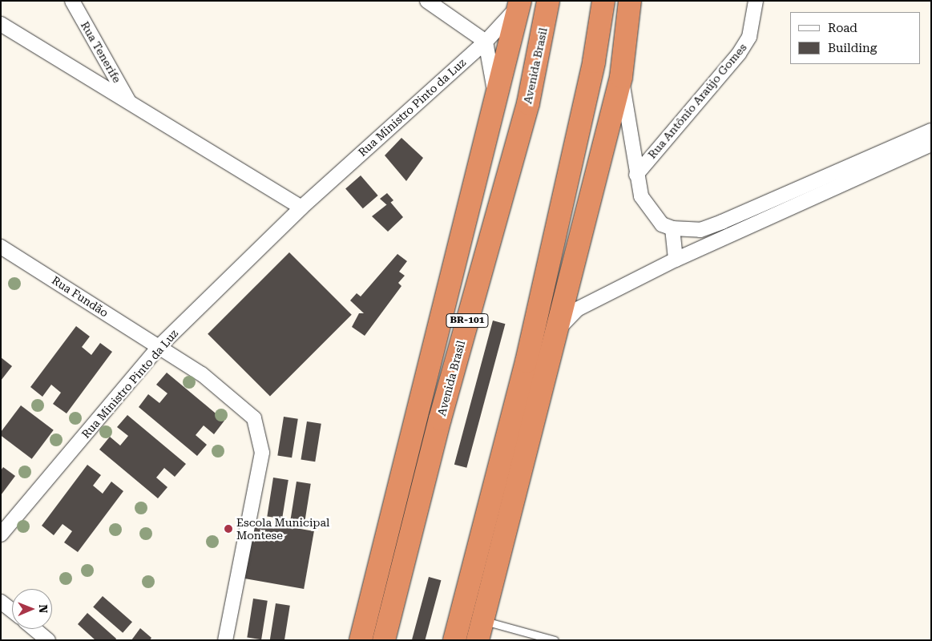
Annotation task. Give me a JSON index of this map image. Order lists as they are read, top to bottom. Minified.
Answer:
{"streets":{"highway":["Avenida Brasil","BR-101"],"street":["Rua Tenerife","Rua Antônio Araújo Gomes","Rua Ministro Pinto da Luz","Rua Fundão"]},"crossings":[["Avenida Brasil","Rua Ministro Pinto da Luz"],["Avenida Brasil","BR-101"],["Rua Ministro Pinto da Luz","Rua Fundão"],["Rua Ministro Pinto da Luz","BR-101"]],"places":["Escola Municipal Montese"],"legend":["Road","Building"],"north":"right"}
